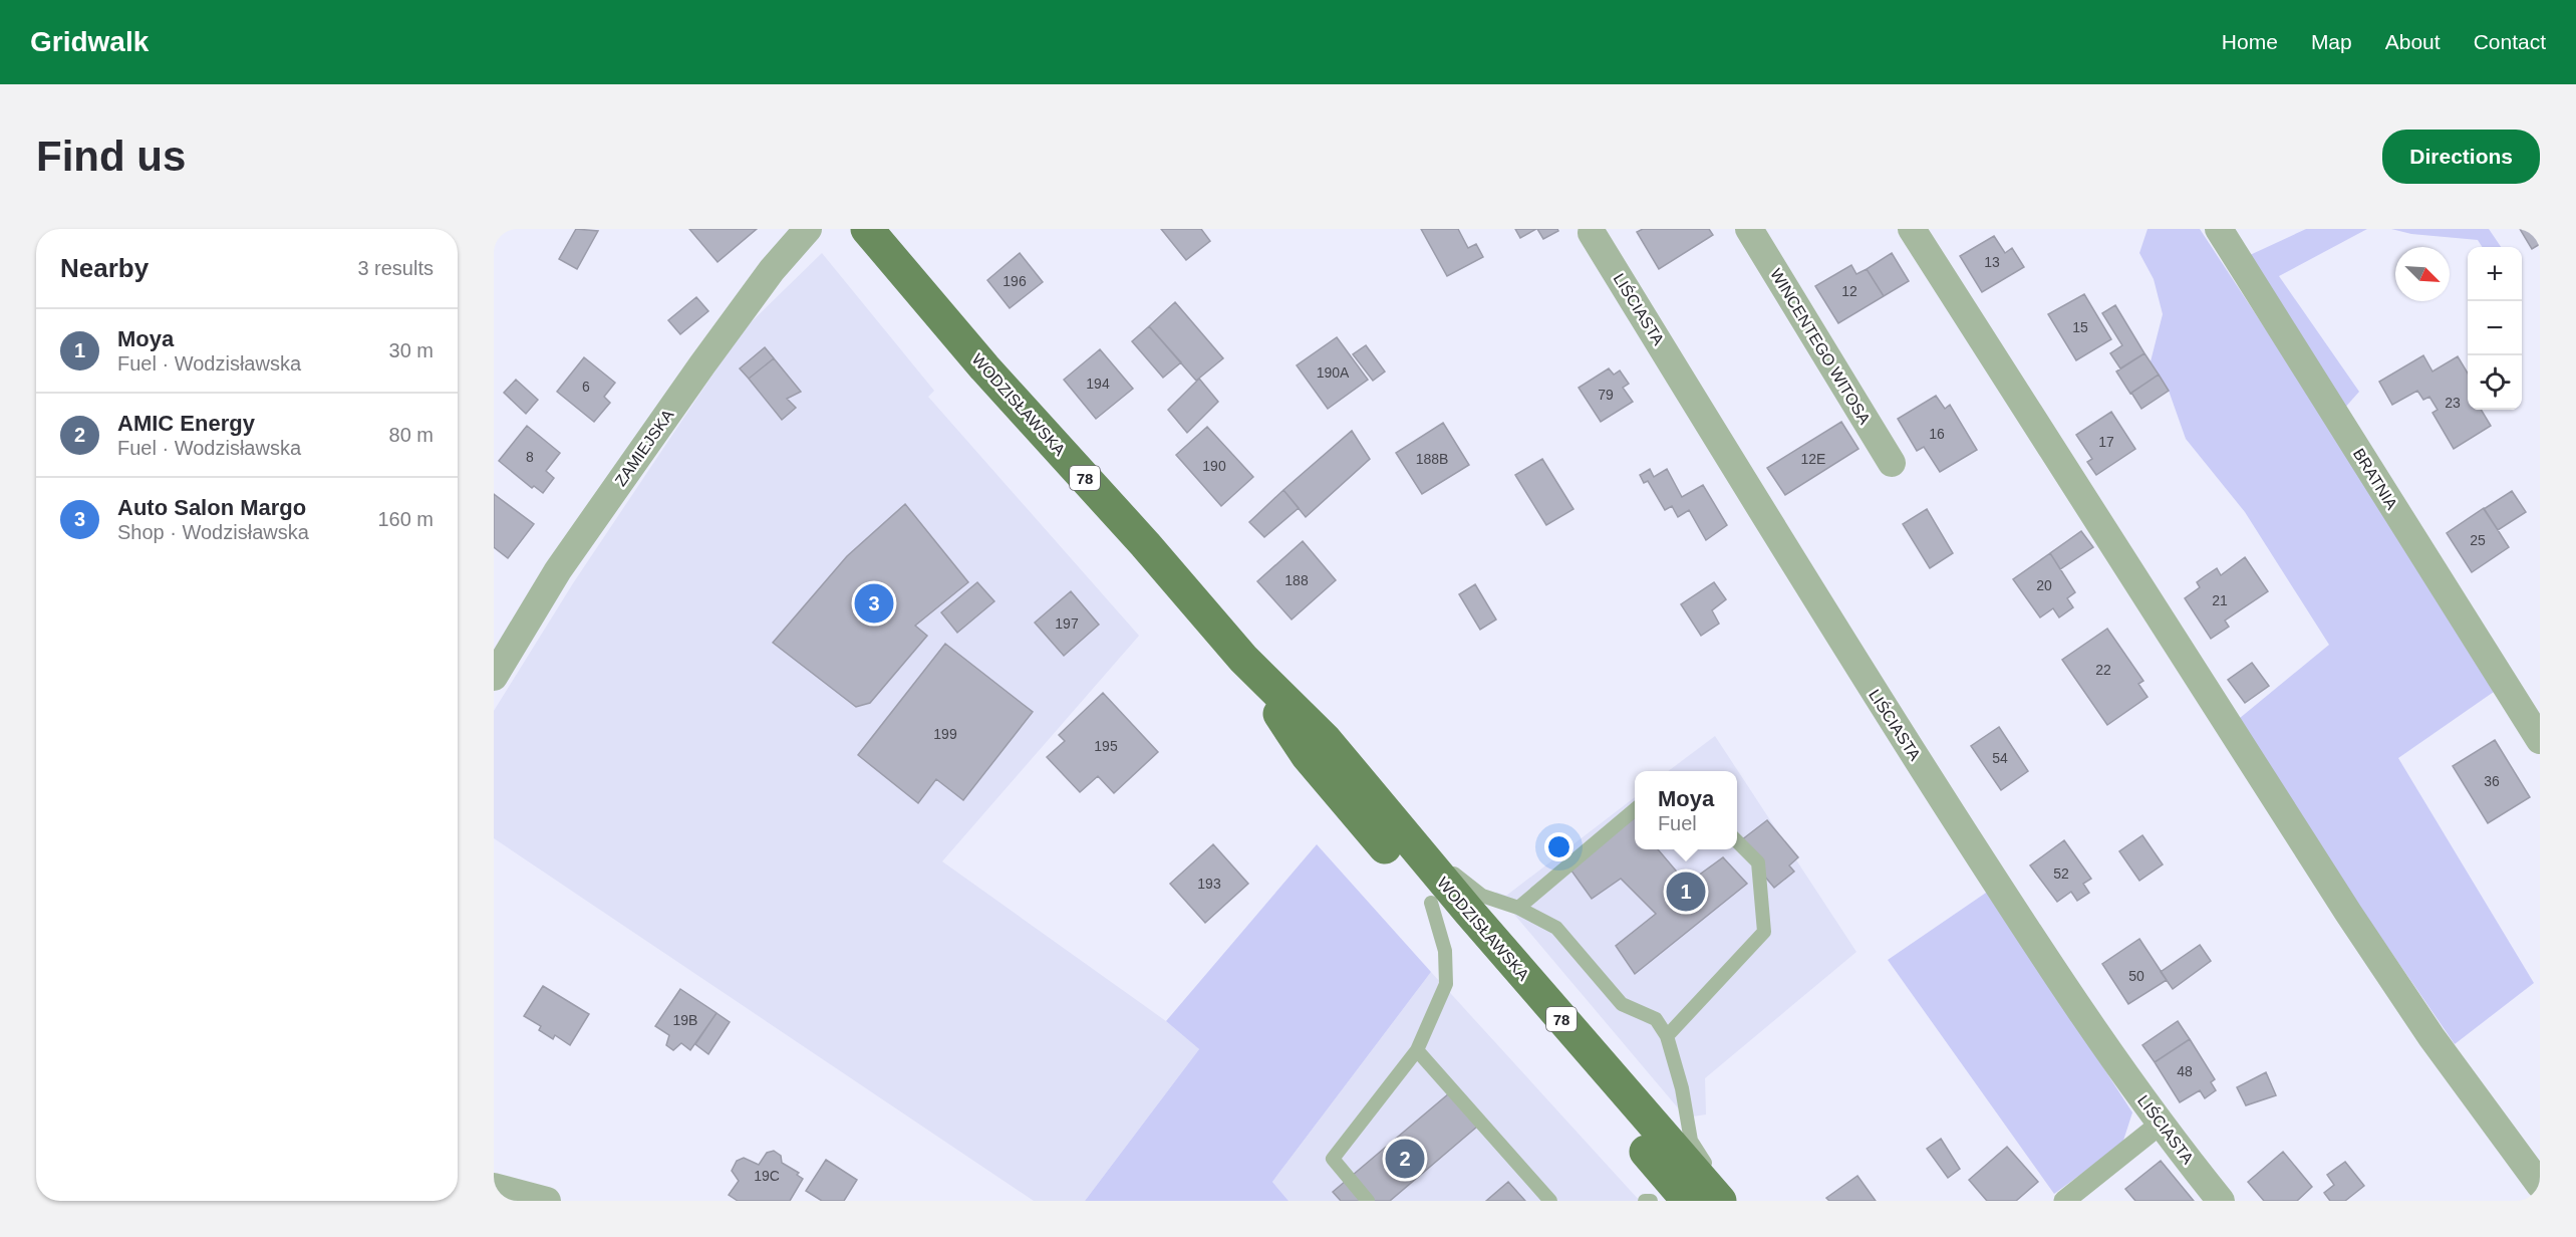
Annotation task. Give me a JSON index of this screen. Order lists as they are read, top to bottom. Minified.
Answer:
{"streets":{"main road":["WODZISŁAWSKA","78"],"street":["LIŚCIASTA","WINCENTEGO WITOSA","ZAMIEJSKA","BRATNIA"]},"house_numbers":["13","196","12","15","190A","194","6","79","23","16","17","8","188B","12E","190","25","188","20","21","197","22","199","195","54","36","52","193","50","19B","48","19C"],"north":"bottom right","page":{"header":"Gridwalk","nav":["Home","Map","About","Contact"],"buttons":"Directions","title":"Find us","heading":["Nearby","3 results"],"map_buttons":["+","−"],"list":[{"mark":"1","name":"Moya","note":"Fuel · Wodzisławska","value":"30 m"},{"mark":"2","name":"AMIC Energy","note":"Fuel · Wodzisławska","value":"80 m"},{"mark":"3","name":"Auto Salon Margo","note":"Shop · Wodzisławska","value":"160 m"}],"pins":["3","1","2"],"popup":["Moya","Fuel"]}}
